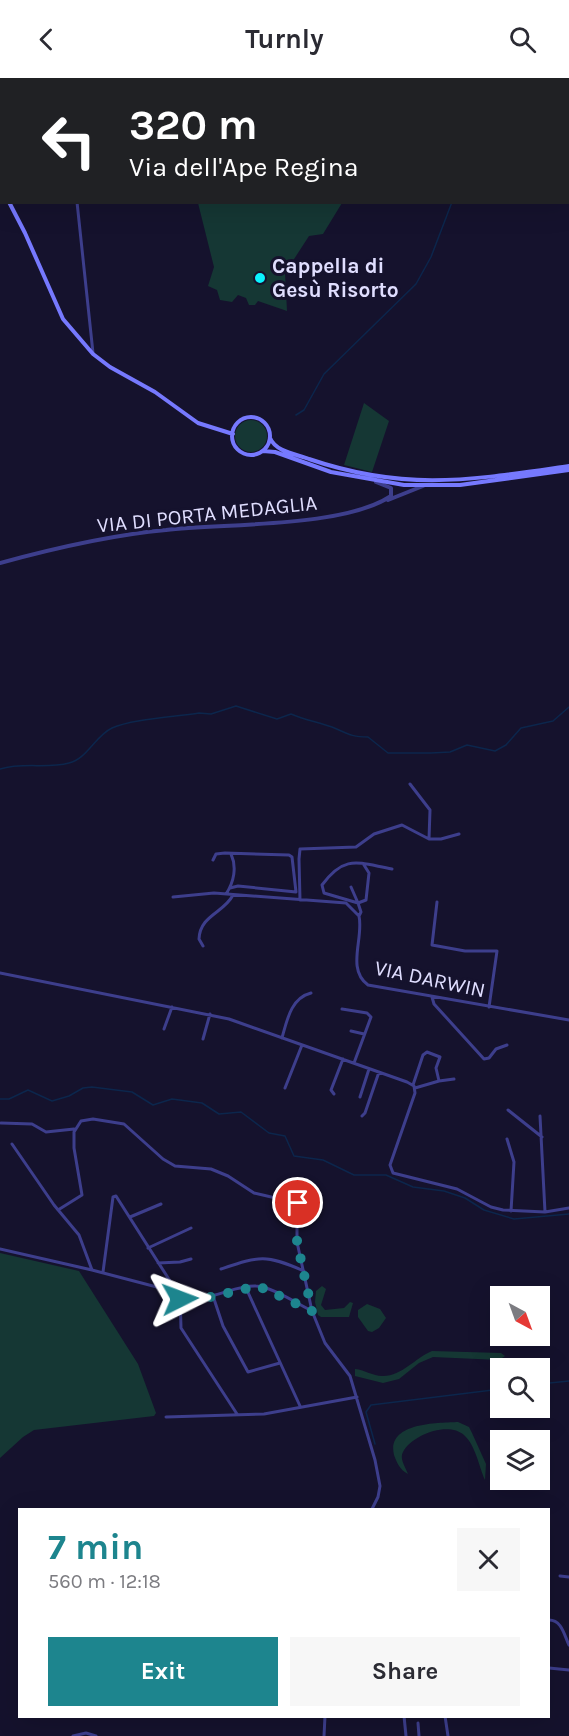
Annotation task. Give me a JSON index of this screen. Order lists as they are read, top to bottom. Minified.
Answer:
{"streets":{"street":["VIA DI PORTA MEDAGLIA","VIA DARWIN"]},"places":["Cappella di Gesù Risorto"],"north":"bottom right","page":{"header":"Turnly","turn":["320 m","Via dell'Ape Regina"],"heading":["7 min","560 m · 12:18"],"buttons":["Exit","Share"]}}
